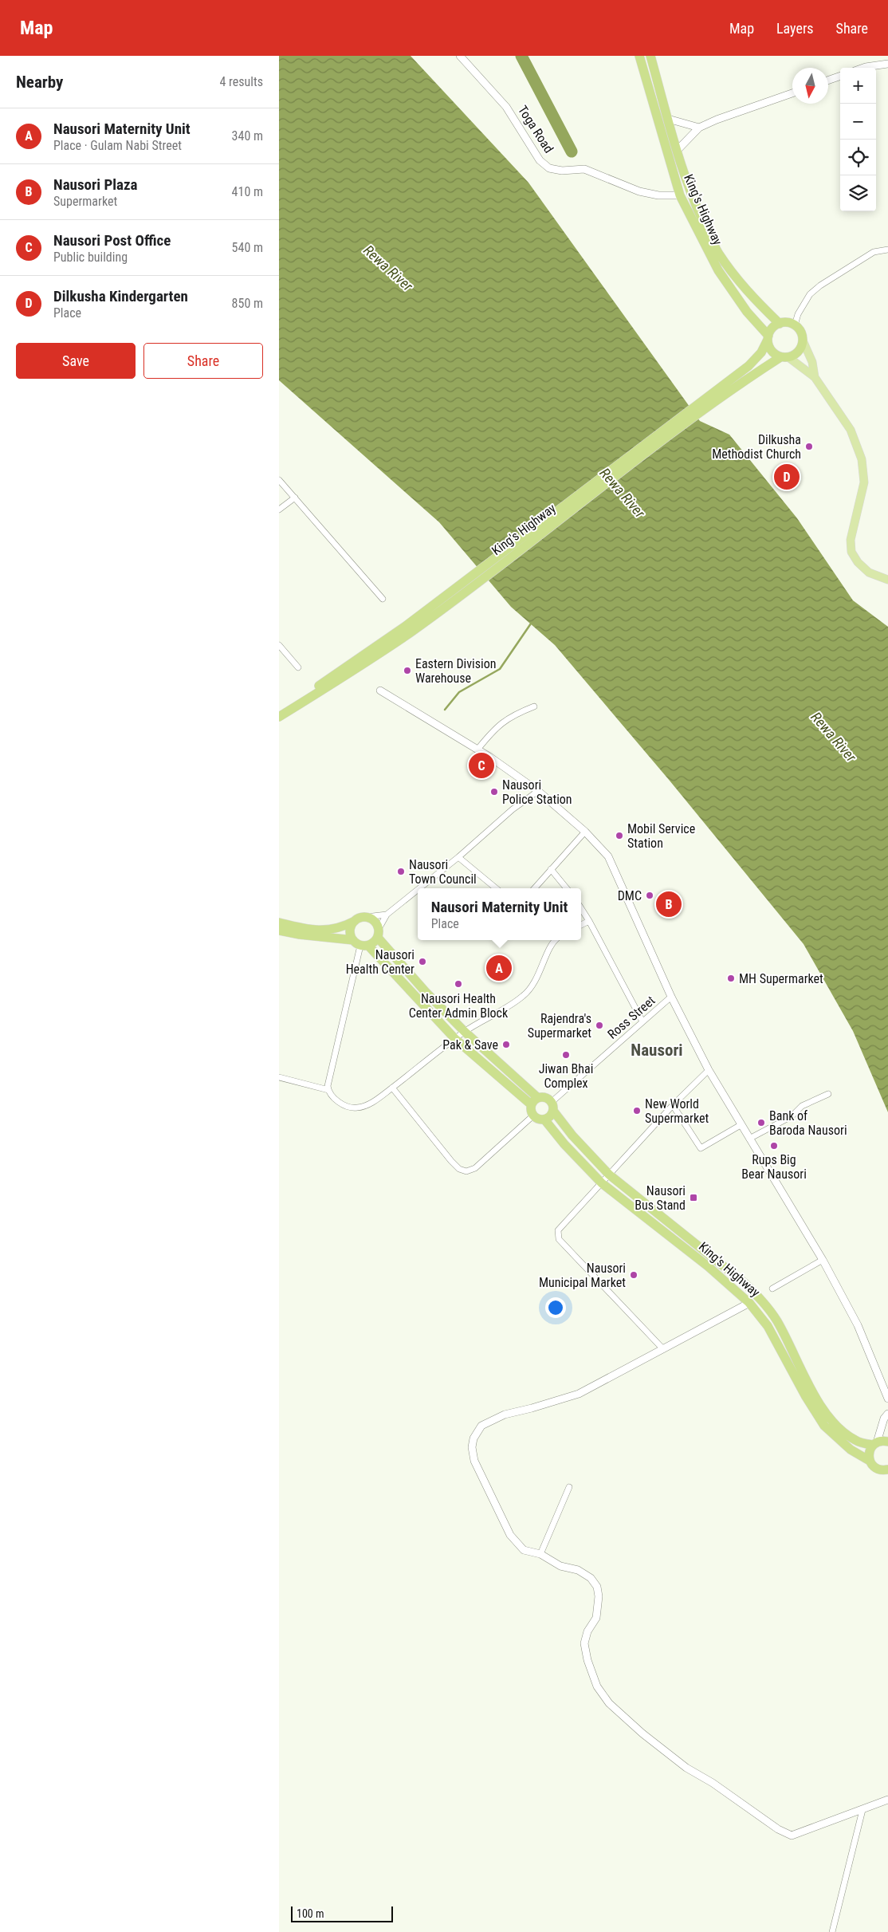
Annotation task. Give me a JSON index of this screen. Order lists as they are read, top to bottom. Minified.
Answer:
{"streets":{"highway":["King's Highway"],"street":["Toga Road","Ross Street"]},"crossings":[["Toga Road","King's Highway"],["King's Highway","Ross Street"]],"districts":["Nausori"],"water":["Rewa River"],"places":{"other":["Dilkusha Methodist Church","Eastern Division Warehouse","Nausori Police Station","Mobil Service Station","Nausori Town Council","DMC","Nausori Health Center","MH Supermarket","Nausori Health Center Admin Block","Rajendra's Supermarket","Pak & Save","Jiwan Bhai Complex","New World Supermarket","Bank of Baroda Nausori","Rups Big Bear Nausori","Nausori Municipal Market"],"transit":["Nausori Bus Stand"]},"scale_bar":"100 m","north":"bottom","page":{"header":"Map","nav":["Map","Layers","Share"],"heading":["Nearby","4 results"],"map_buttons":["+","−"],"list":[{"mark":"A","name":"Nausori Maternity Unit","note":"Place · Gulam Nabi Street","value":"340 m"},{"mark":"B","name":"Nausori Plaza","note":"Supermarket","value":"410 m"},{"mark":"C","name":"Nausori Post Office","note":"Public building","value":"540 m"},{"mark":"D","name":"Dilkusha Kindergarten","note":"Place","value":"850 m"}],"buttons":["Save","Share"],"pins":["D","C","B","A"],"popup":["Nausori Maternity Unit","Place"],"scale":"100 m"}}
